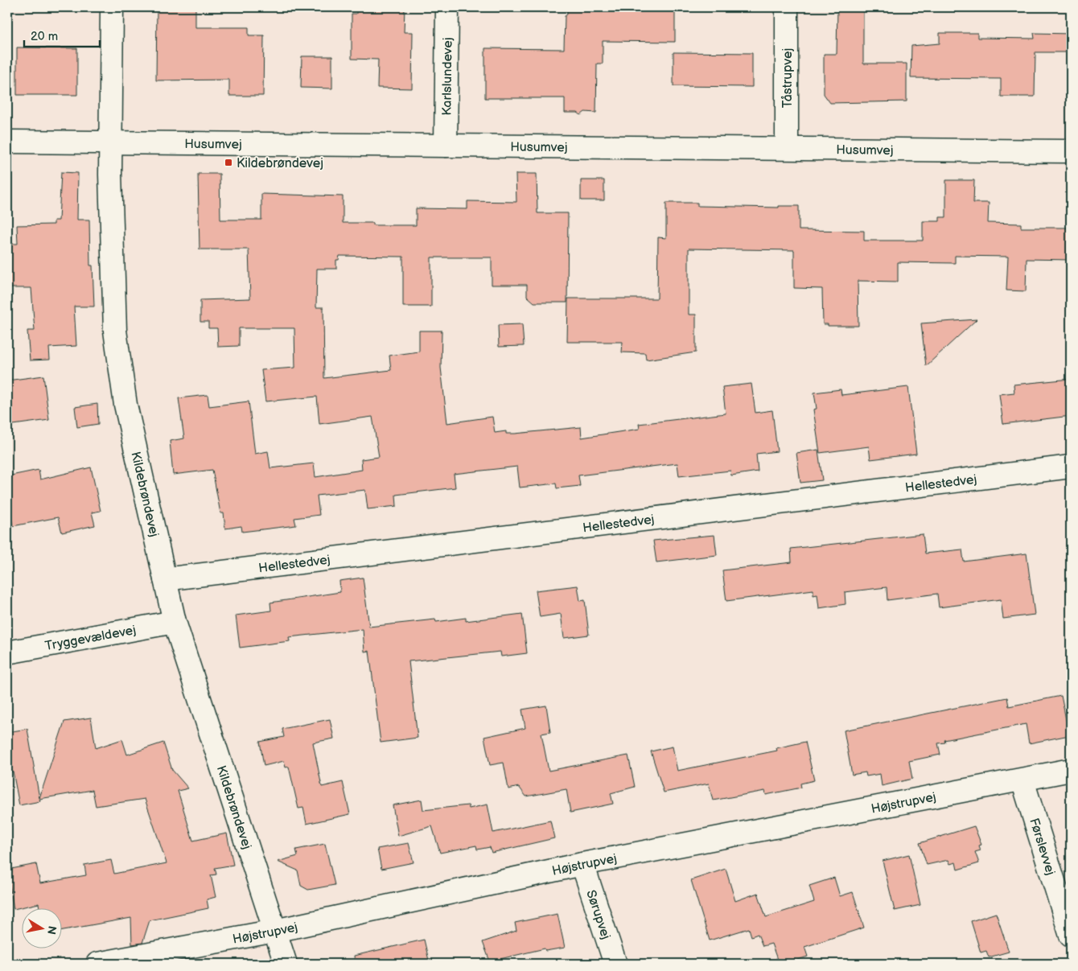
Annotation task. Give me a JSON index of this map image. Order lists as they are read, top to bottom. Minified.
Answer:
{"streets":{"street":["Karlslundevej","Tåstrupvej","Husumvej","Hellestedvej","Kildebrøndevej","Tryggevældevej","Højstrupvej","Førslevvej","Sørupvej"]},"crossings":[["Karlslundevej","Husumvej"],["Tåstrupvej","Husumvej"],["Husumvej","Kildebrøndevej"],["Hellestedvej","Kildebrøndevej"],["Kildebrøndevej","Tryggevældevej"],["Kildebrøndevej","Højstrupvej"],["Højstrupvej","Førslevvej"],["Højstrupvej","Sørupvej"]],"places":{"transit":["Kildebrøndevej"]},"scale_bar":"20 m","north":"right"}
